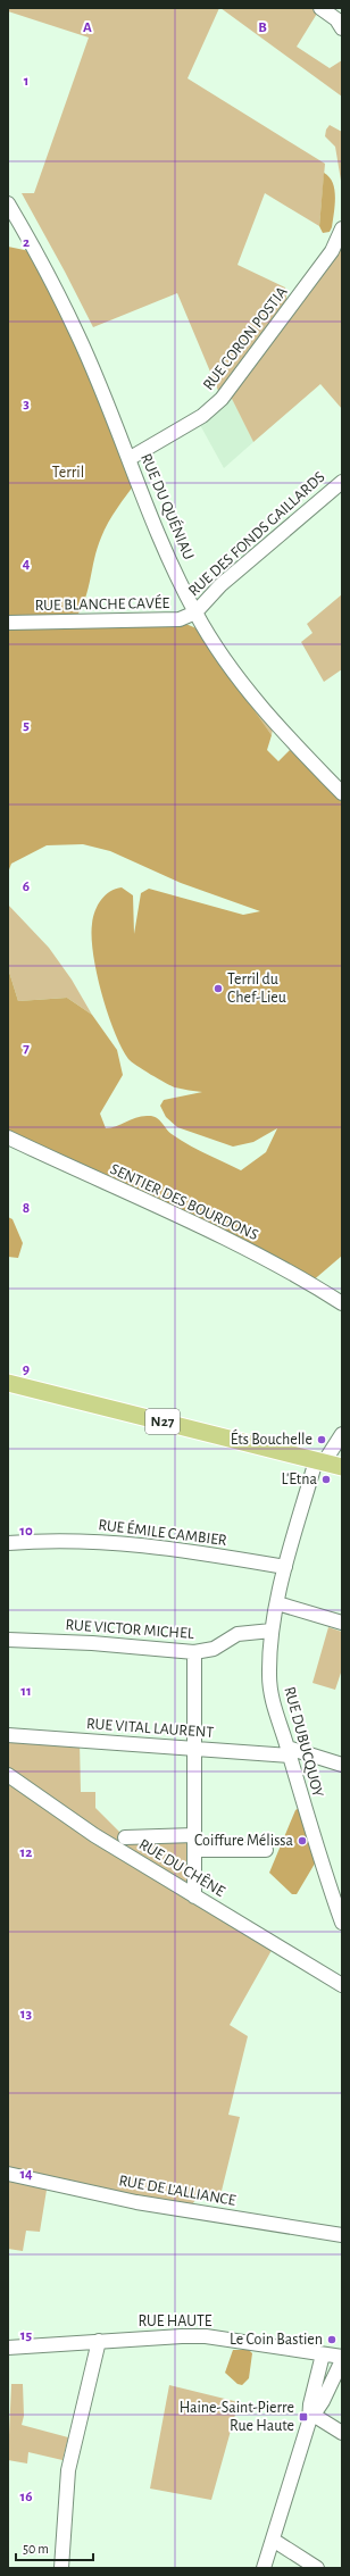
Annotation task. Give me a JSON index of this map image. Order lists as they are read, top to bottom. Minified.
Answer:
{"streets":{"main road":["N27"],"street":["RUE CORON POSTIA","RUE DU QUÉNIAU","RUE DES FONDS GAILLARDS","RUE BLANCHE CAVÉE","SENTIER DES BOURDONS","RUE ÉMILE CAMBIER","RUE VICTOR MICHEL","RUE VITAL LAURENT","RUE DUBUCQUOY","RUE DU CHÊNE","RUE DE L'ALLIANCE","RUE HAUTE"]},"crossings":[["RUE CORON POSTIA","RUE DU QUÉNIAU"],["RUE DU QUÉNIAU","RUE DES FONDS GAILLARDS"],["RUE DU QUÉNIAU","RUE BLANCHE CAVÉE"],["RUE DES FONDS GAILLARDS","RUE BLANCHE CAVÉE"],["N27","RUE DUBUCQUOY"],["RUE ÉMILE CAMBIER","RUE DUBUCQUOY"],["RUE VICTOR MICHEL","RUE DUBUCQUOY"],["RUE VITAL LAURENT","RUE DUBUCQUOY"]],"parks":["Terril"],"places":{"other":["Terril du Chef-Lieu","Éts Bouchelle","L'Etna","Coiffure Mélissa","Le Coin Bastien"],"transit":["Haine-Saint-Pierre Rue Haute"]},"scale_bar":"50 m","grid":{"columns":["A","B"],"rows":["1","2","3","4","5","6","7","8","9","10","11","12","13","14","15","16"]}}
